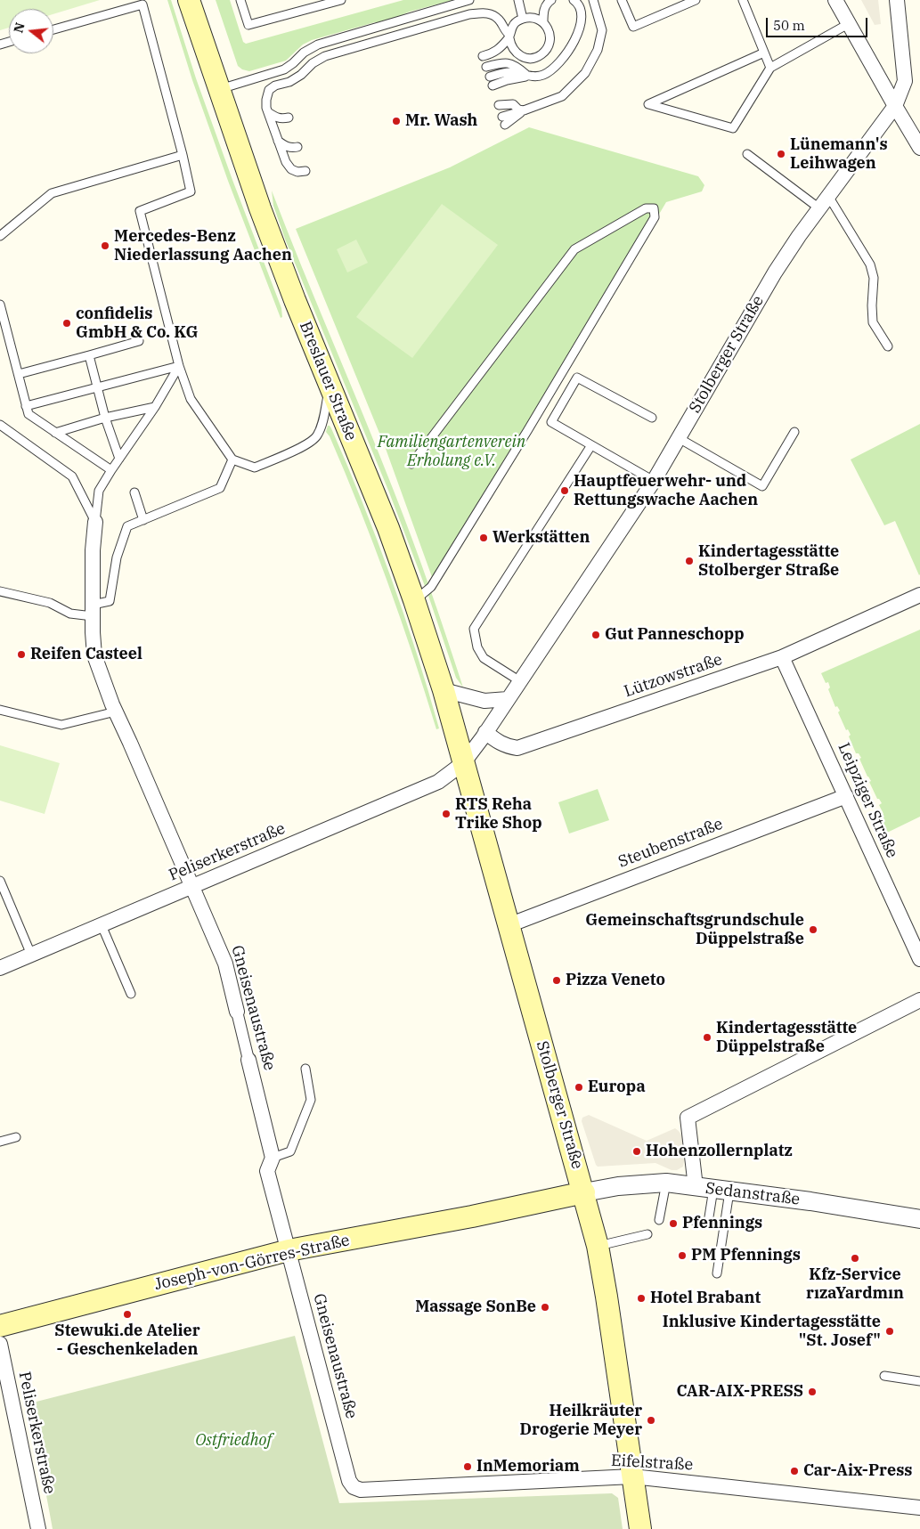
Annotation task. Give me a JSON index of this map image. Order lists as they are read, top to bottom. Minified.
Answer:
{"streets":{"main road":["Stolberger Straße","Breslauer Straße","Joseph-von-Görres-Straße"],"street":["Lützowstraße","Leipziger Straße","Steubenstraße","Peliserkerstraße","Gneisenaustraße","Sedanstraße","Eifelstraße"]},"crossings":[["Stolberger Straße","Breslauer Straße"],["Stolberger Straße","Lützowstraße"],["Stolberger Straße","Steubenstraße"],["Stolberger Straße","Peliserkerstraße"],["Stolberger Straße","Sedanstraße"],["Stolberger Straße","Joseph-von-Görres-Straße"],["Stolberger Straße","Eifelstraße"],["Breslauer Straße","Peliserkerstraße"],["Lützowstraße","Leipziger Straße"],["Leipziger Straße","Steubenstraße"],["Peliserkerstraße","Gneisenaustraße"],["Gneisenaustraße","Joseph-von-Görres-Straße"],["Gneisenaustraße","Eifelstraße"],["Sedanstraße","Joseph-von-Görres-Straße"]],"parks":["Familiengartenverein Erholung e.V.","Ostfriedhof"],"places":["Mr. Wash","Lünemann's Leihwagen","Mercedes-Benz Niederlassung Aachen","confidelis GmbH & Co. KG","Hauptfeuerwehr- und Rettungswache Aachen","Werkstätten","Kindertagesstätte Stolberger Straße","Gut Panneschopp","Reifen Casteel","RTS Reha Trike Shop","Gemeinschaftsgrundschule Düppelstraße","Pizza Veneto","Kindertagesstätte Düppelstraße","Europa","Hohenzollernplatz","Pfennings","PM Pfennings","Kfz-Service rızaYardmın","Hotel Brabant","Massage SonBe","Stewuki.de Atelier - Geschenkeladen","Inklusive Kindertagesstätte \"St. Josef\"","CAR-AIX-PRESS","Heilkräuter Drogerie Meyer","InMemoriam","Car-Aix-Press"],"scale_bar":"50 m","north":"left"}
